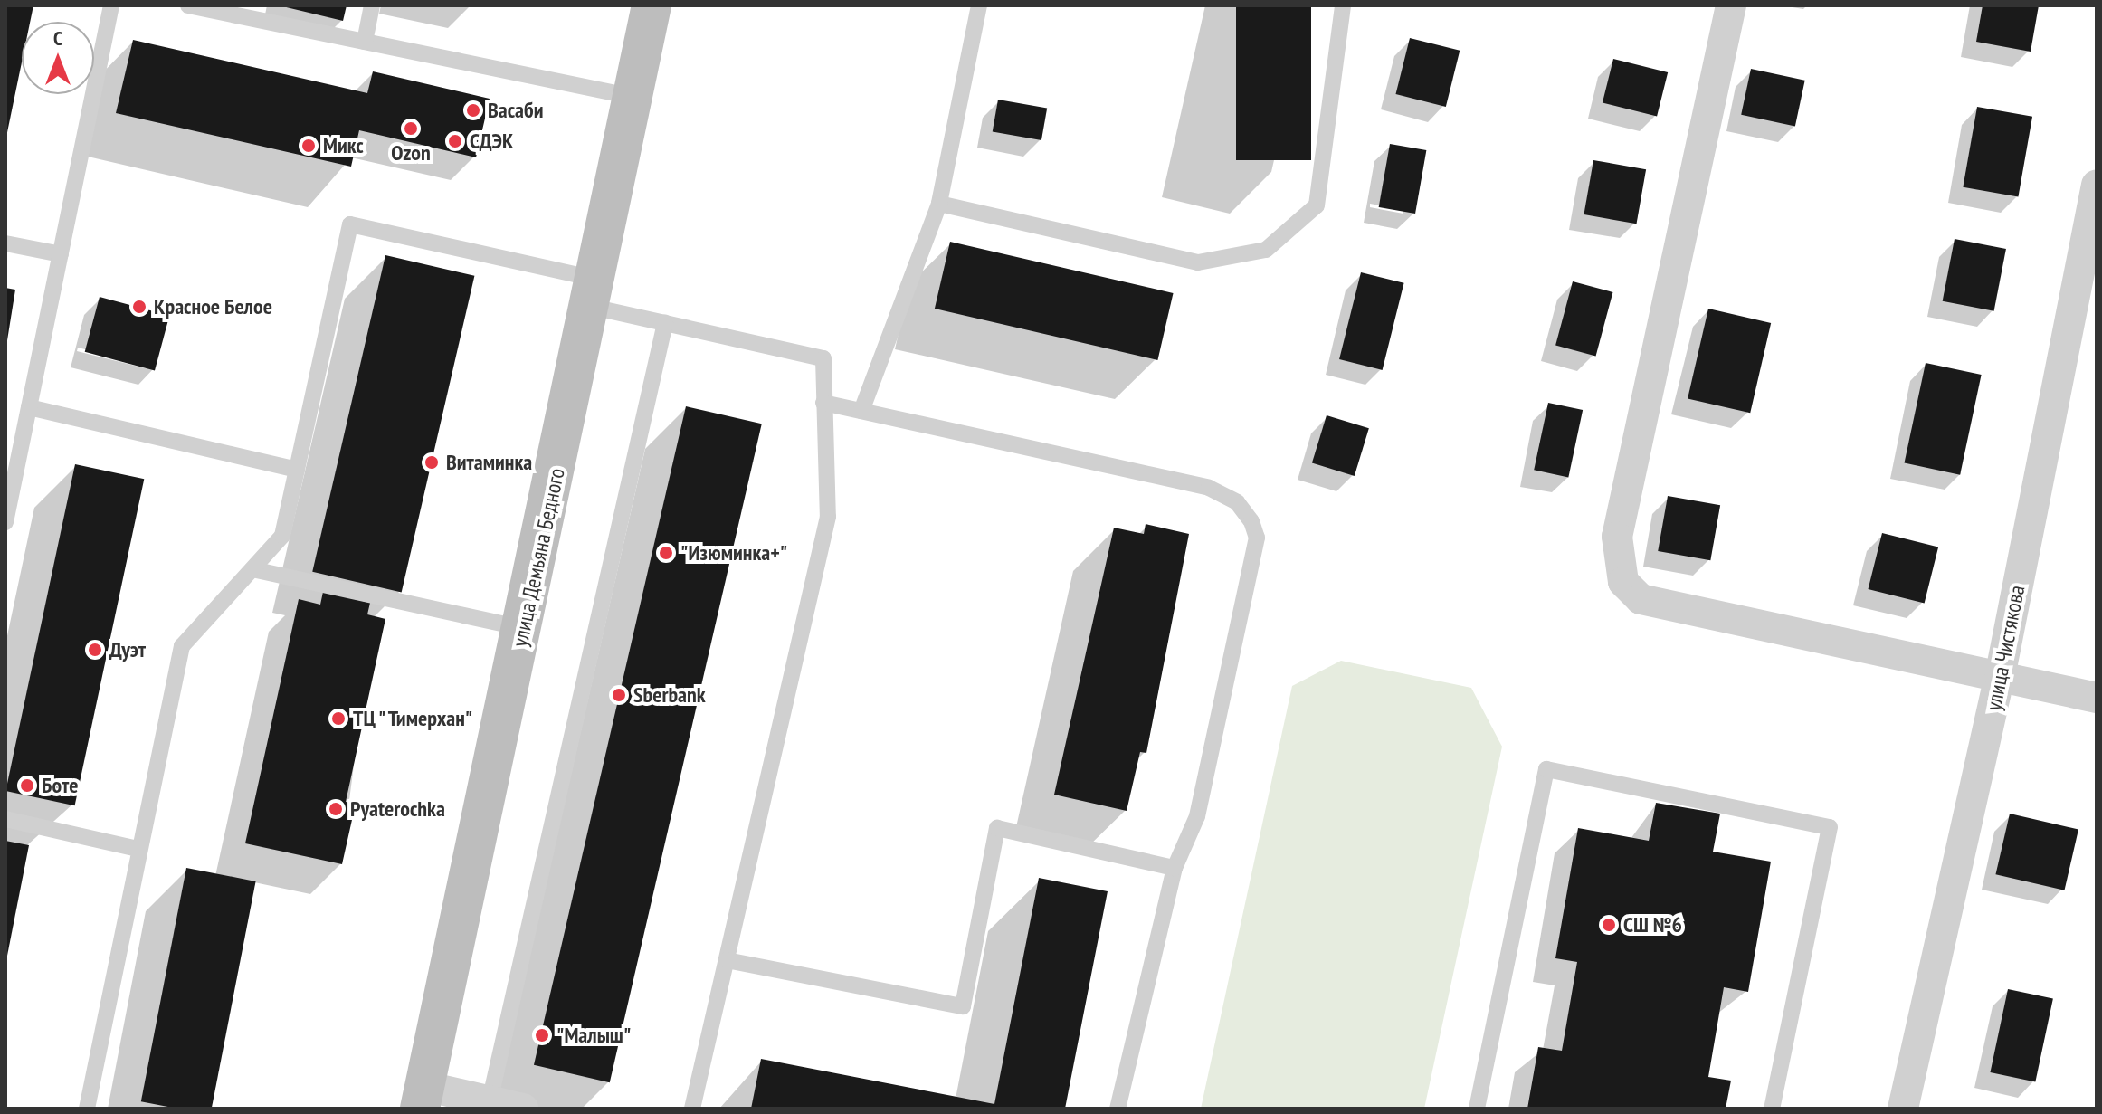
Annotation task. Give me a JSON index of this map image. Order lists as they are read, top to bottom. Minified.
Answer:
{"streets":{"street":["улица Демьяна Бедного","улица Чистякова"]},"places":["Васаби","Ozon","СДЭК","Микс","Красное Белое","Витаминка","\"Изюминка+\"","Дуэт","Sberbank","ТЦ \" Тимерхан\"","Боте","Pyaterochka","СШ №6","\"Малыш\""],"north":"top"}
